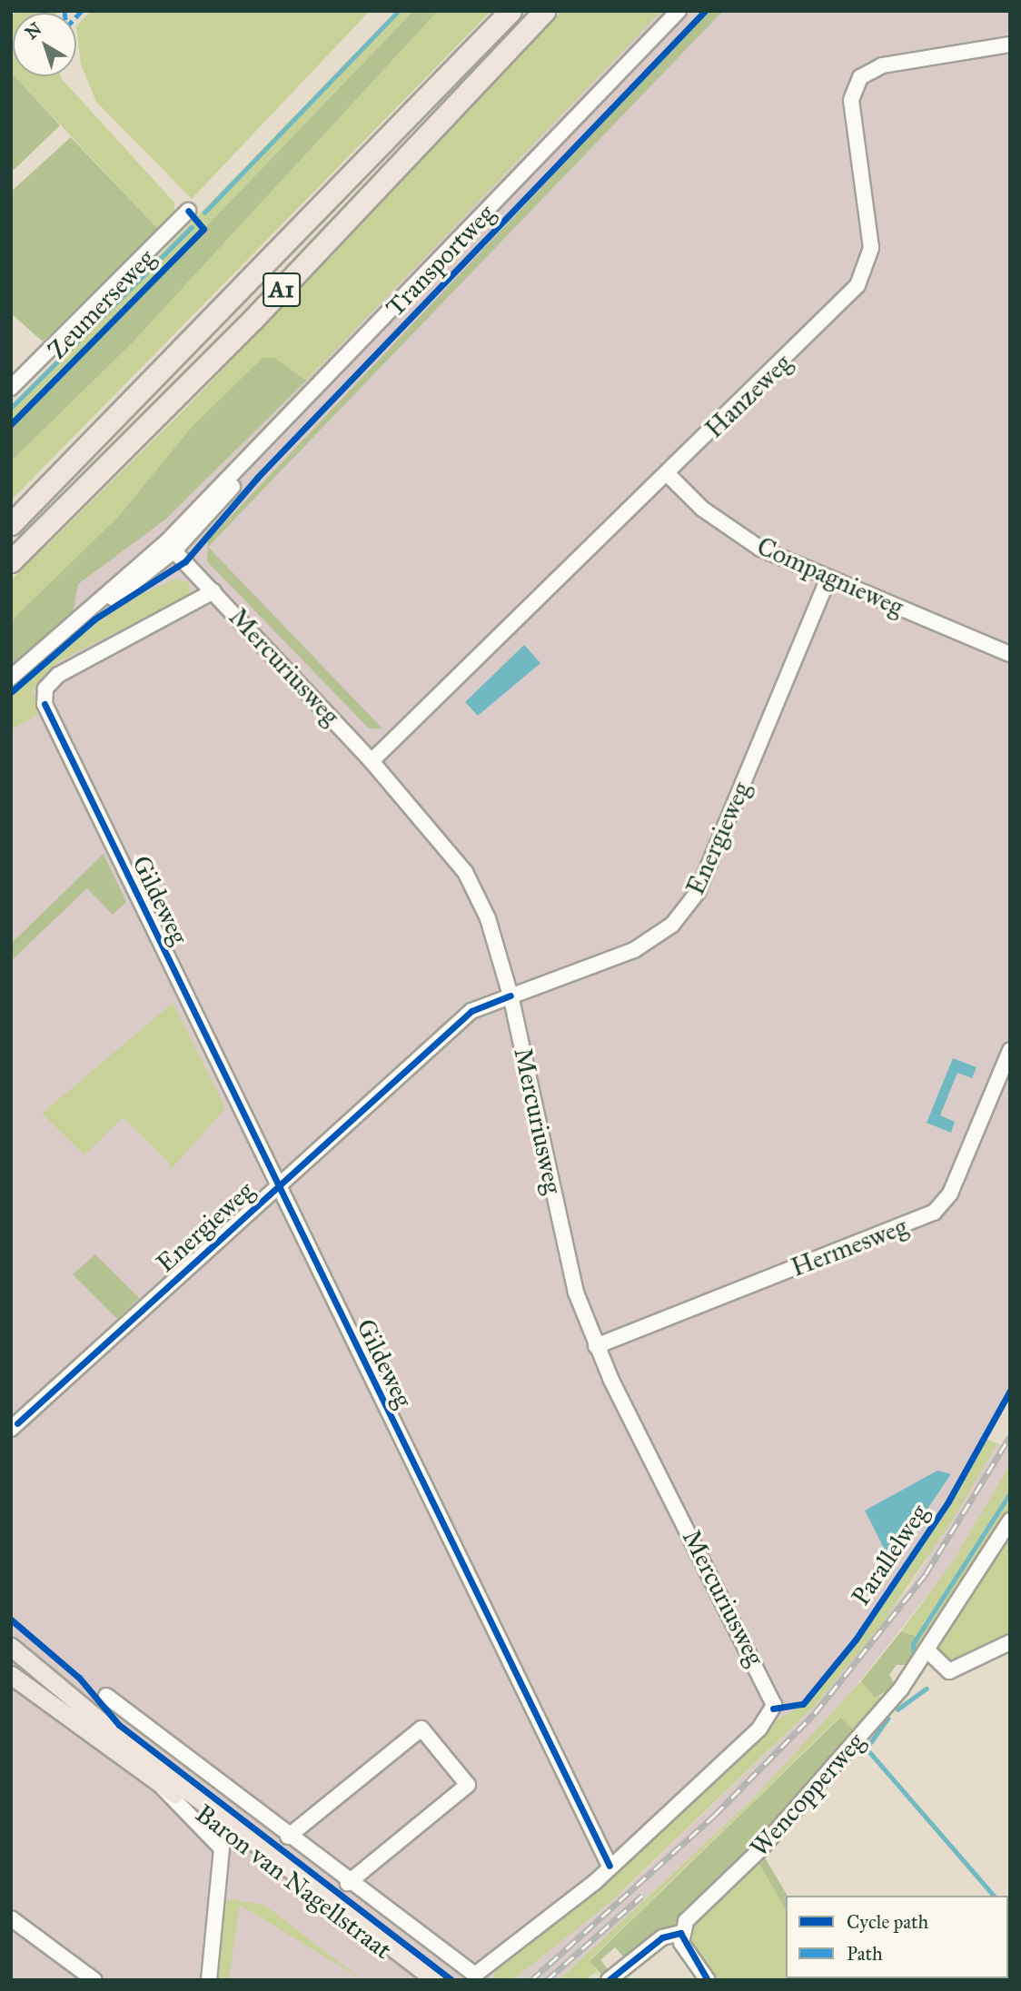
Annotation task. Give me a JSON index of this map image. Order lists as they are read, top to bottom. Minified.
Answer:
{"streets":{"highway":["A1"],"main road":["Baron van Nagellstraat"],"street":["Transportweg","Zeumerseweg","Hanzeweg","Compagnieweg","Mercuriusweg","Energieweg","Gildeweg","Hermesweg","Wencopperweg"],"cycle path":["Parallelweg"]},"crossings":[["Transportweg","Mercuriusweg"],["Hanzeweg","Compagnieweg"],["Hanzeweg","Mercuriusweg"],["Compagnieweg","Energieweg"],["Mercuriusweg","Energieweg"],["Mercuriusweg","Gildeweg"],["Mercuriusweg","Hermesweg"],["Energieweg","Gildeweg"]],"legend":["Cycle path","Path"],"north":"top left"}
